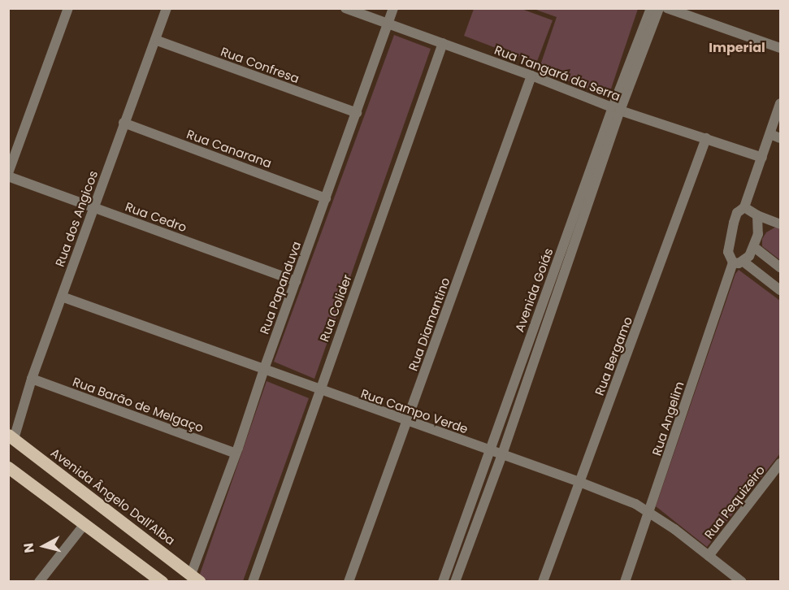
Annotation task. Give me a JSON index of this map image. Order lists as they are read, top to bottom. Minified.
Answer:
{"streets":{"main road":["Avenida Ângelo Dall'Alba"],"street":["Rua Confresa","Rua Tangará da Serra","Rua Canarana","Rua Cedro","Rua dos Angicos","Rua Papanduva","Avenida Goiás","Rua Colider","Rua Diamantino","Rua Bergamo","Rua Barão de Melgaço","Rua Campo Verde","Rua Angelim","Rua Pequizeiro"]},"crossings":[["Rua Confresa","Rua dos Angicos"],["Rua Confresa","Rua Papanduva"],["Rua Tangará da Serra","Rua Papanduva"],["Rua Tangará da Serra","Avenida Goiás"],["Rua Tangará da Serra","Rua Colider"],["Rua Tangará da Serra","Rua Diamantino"],["Rua Tangará da Serra","Rua Bergamo"],["Rua Canarana","Rua dos Angicos"],["Rua Canarana","Rua Papanduva"],["Rua Cedro","Rua dos Angicos"],["Rua Cedro","Rua Papanduva"],["Rua dos Angicos","Rua Barão de Melgaço"],["Rua dos Angicos","Rua Campo Verde"],["Rua dos Angicos","Avenida Ângelo Dall'Alba"],["Rua Papanduva","Rua Barão de Melgaço"],["Rua Papanduva","Rua Campo Verde"],["Rua Papanduva","Avenida Ângelo Dall'Alba"],["Avenida Goiás","Rua Campo Verde"],["Rua Colider","Rua Campo Verde"],["Rua Diamantino","Rua Campo Verde"],["Rua Bergamo","Rua Campo Verde"],["Rua Campo Verde","Rua Angelim"],["Rua Campo Verde","Rua Pequizeiro"]],"districts":["Imperial"],"north":"left"}
